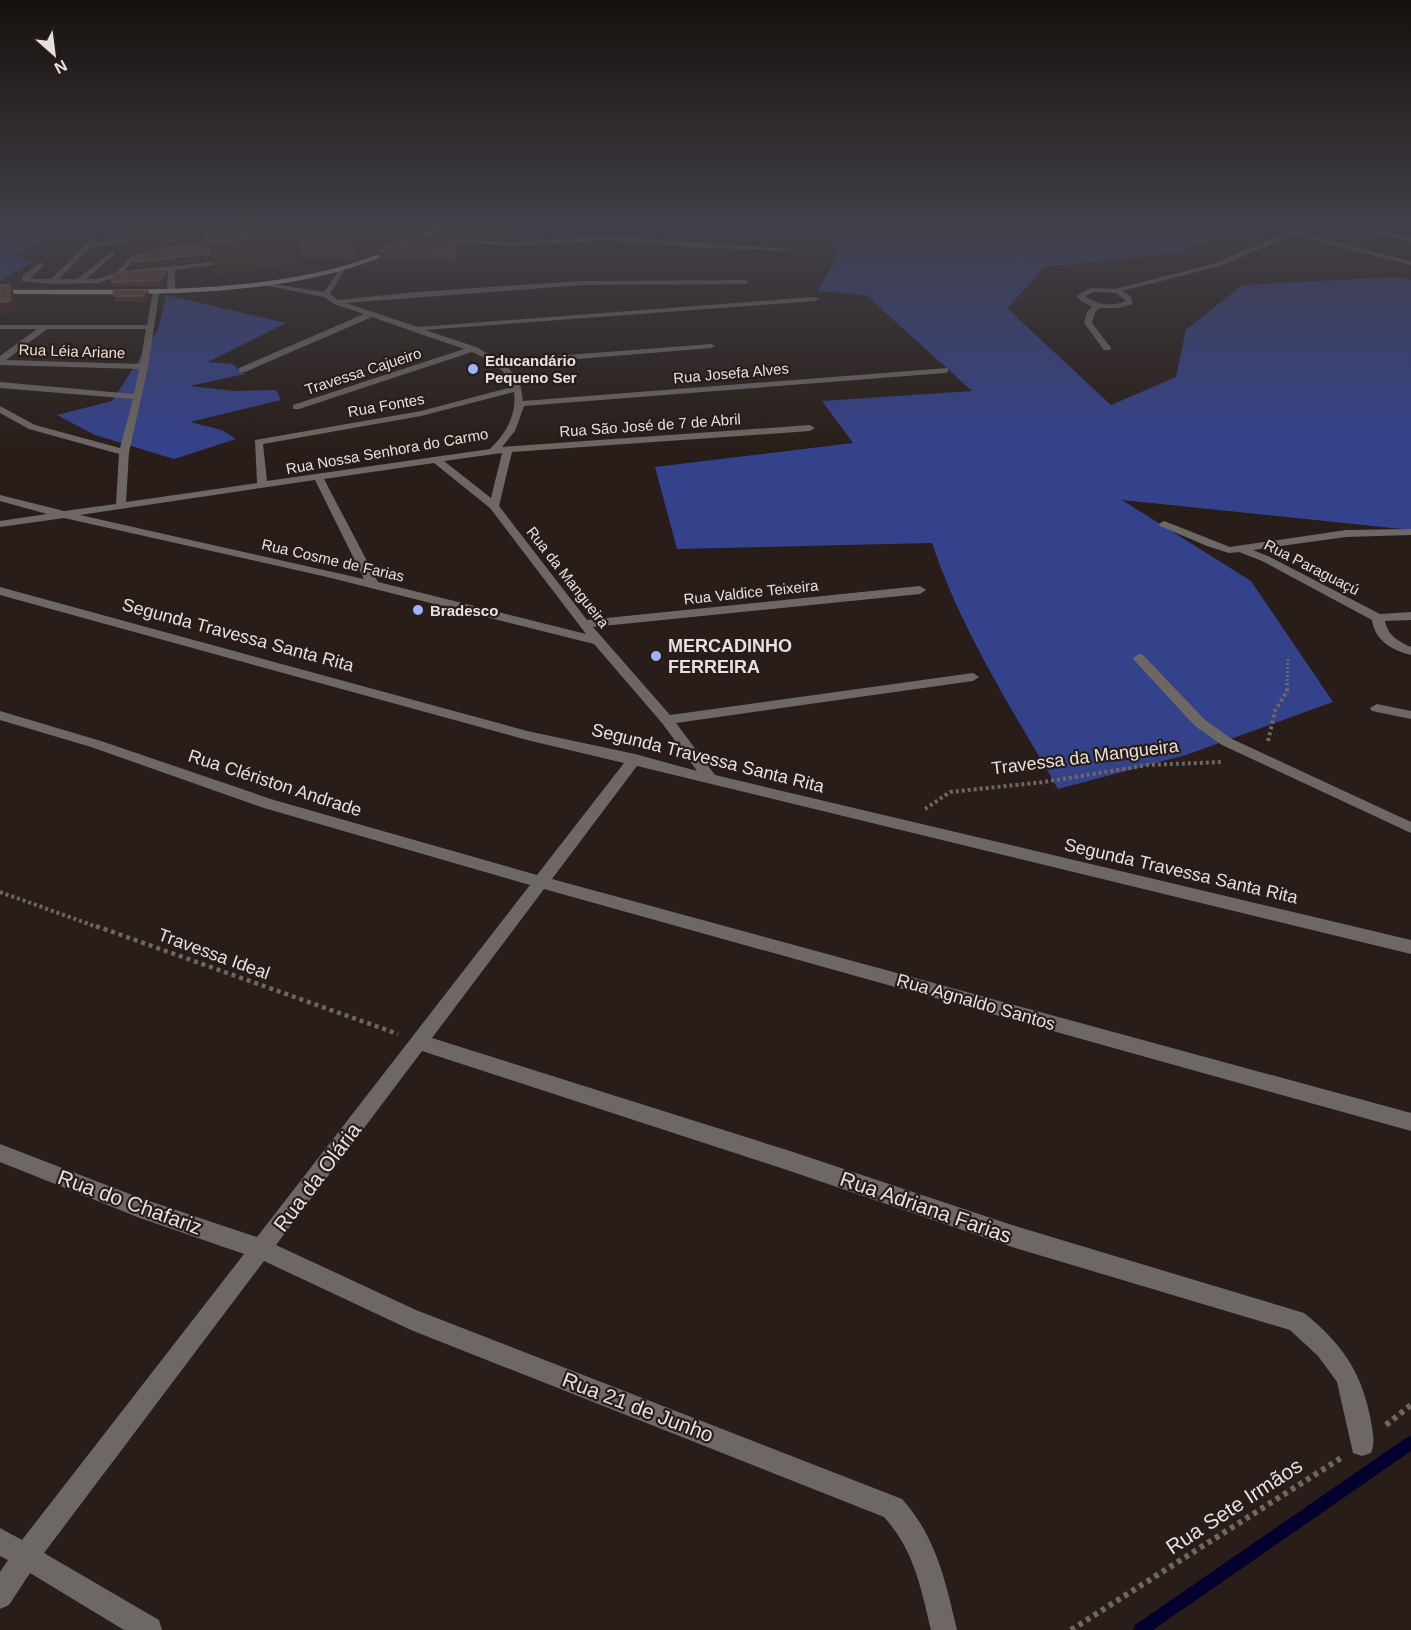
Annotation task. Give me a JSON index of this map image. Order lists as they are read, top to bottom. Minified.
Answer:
{"streets":{"street":["Rua Léia Ariane","Travessa Cajueiro","Rua Josefa Alves","Rua Fontes","Rua São José de 7 de Abril","Rua Nossa Senhora do Carmo","Rua Cosme de Farias","Rua Paraguaçú","Rua da Mangueira","Rua Valdice Teixeira","Segunda Travessa Santa Rita","Rua Clériston Andrade","Rua Agnaldo Santos","Rua da Olária","Rua do Chafariz","Rua Adriana Farias","Rua 21 de Junho"],"path":["Travessa da Mangueira","Travessa Ideal","Rua Sete Irmãos"]},"crossings":[["Travessa Cajueiro","Rua Nossa Senhora do Carmo"],["Rua Josefa Alves","Rua Nossa Senhora do Carmo"],["Rua Fontes","Rua Nossa Senhora do Carmo"],["Rua São José de 7 de Abril","Rua Nossa Senhora do Carmo"],["Rua Nossa Senhora do Carmo","Rua Cosme de Farias"],["Rua Nossa Senhora do Carmo","Rua da Mangueira"],["Rua Cosme de Farias","Rua da Mangueira"],["Rua da Mangueira","Rua Valdice Teixeira"],["Rua da Mangueira","Segunda Travessa Santa Rita"],["Segunda Travessa Santa Rita","Travessa da Mangueira"],["Segunda Travessa Santa Rita","Rua da Olária"],["Rua Clériston Andrade","Rua Agnaldo Santos"],["Rua Clériston Andrade","Rua da Olária"],["Travessa Ideal","Rua da Olária"],["Travessa Ideal","Rua Adriana Farias"],["Rua Agnaldo Santos","Rua da Olária"],["Rua da Olária","Rua do Chafariz"],["Rua da Olária","Rua Adriana Farias"],["Rua da Olária","Rua 21 de Junho"],["Rua do Chafariz","Rua 21 de Junho"],["Rua Adriana Farias","Rua Sete Irmãos"]],"places":["Educandário Pequeno Ser","Bradesco","MERCADINHO FERREIRA"],"north":"bottom right"}
